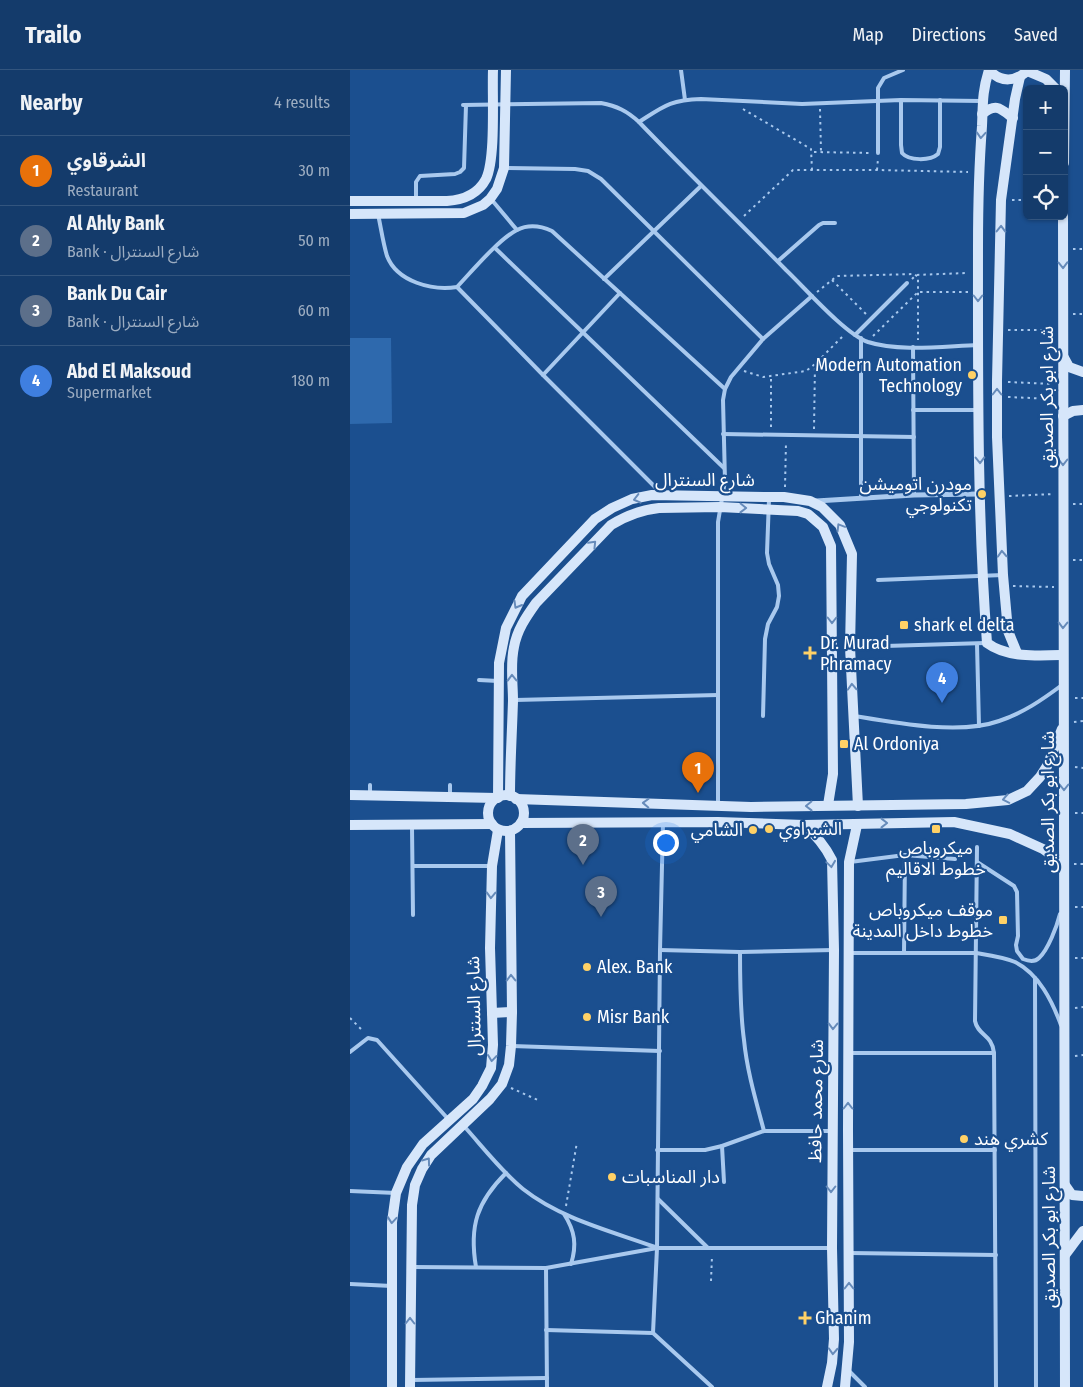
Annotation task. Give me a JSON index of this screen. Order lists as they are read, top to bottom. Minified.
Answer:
{"streets":{"street":["شارع ابو بكر الصديق","شارع السنترال","شارع محمد حافظ"]},"places":{"other":["Modern Automation Technology","مودرن اتوميشن تكنولوجي","الشبراوي","الشامي","Alex. Bank","Misr Bank","كشري هند","دار المناسبات"],"transit":["shark el delta","Al Ordoniya","ميكروباص خطوط الاقاليم","موقف ميكروباص خطوط داخل المدينة"],"health":["Dr. Murad Phramacy","Ghanim"]},"page":{"header":"Trailo","nav":["Map","Directions","Saved"],"heading":["Nearby","4 results"],"map_buttons":["+","−"],"list":[{"mark":"1","name":"الشرقاوي","note":"Restaurant","value":"30 m"},{"mark":"2","name":"Al Ahly Bank","note":"Bank · شارع السنترال","value":"50 m"},{"mark":"3","name":"Bank Du Cair","note":"Bank · شارع السنترال","value":"60 m"},{"mark":"4","name":"Abd El Maksoud","note":"Supermarket","value":"180 m"}],"pins":["4","1","2","3"]}}
